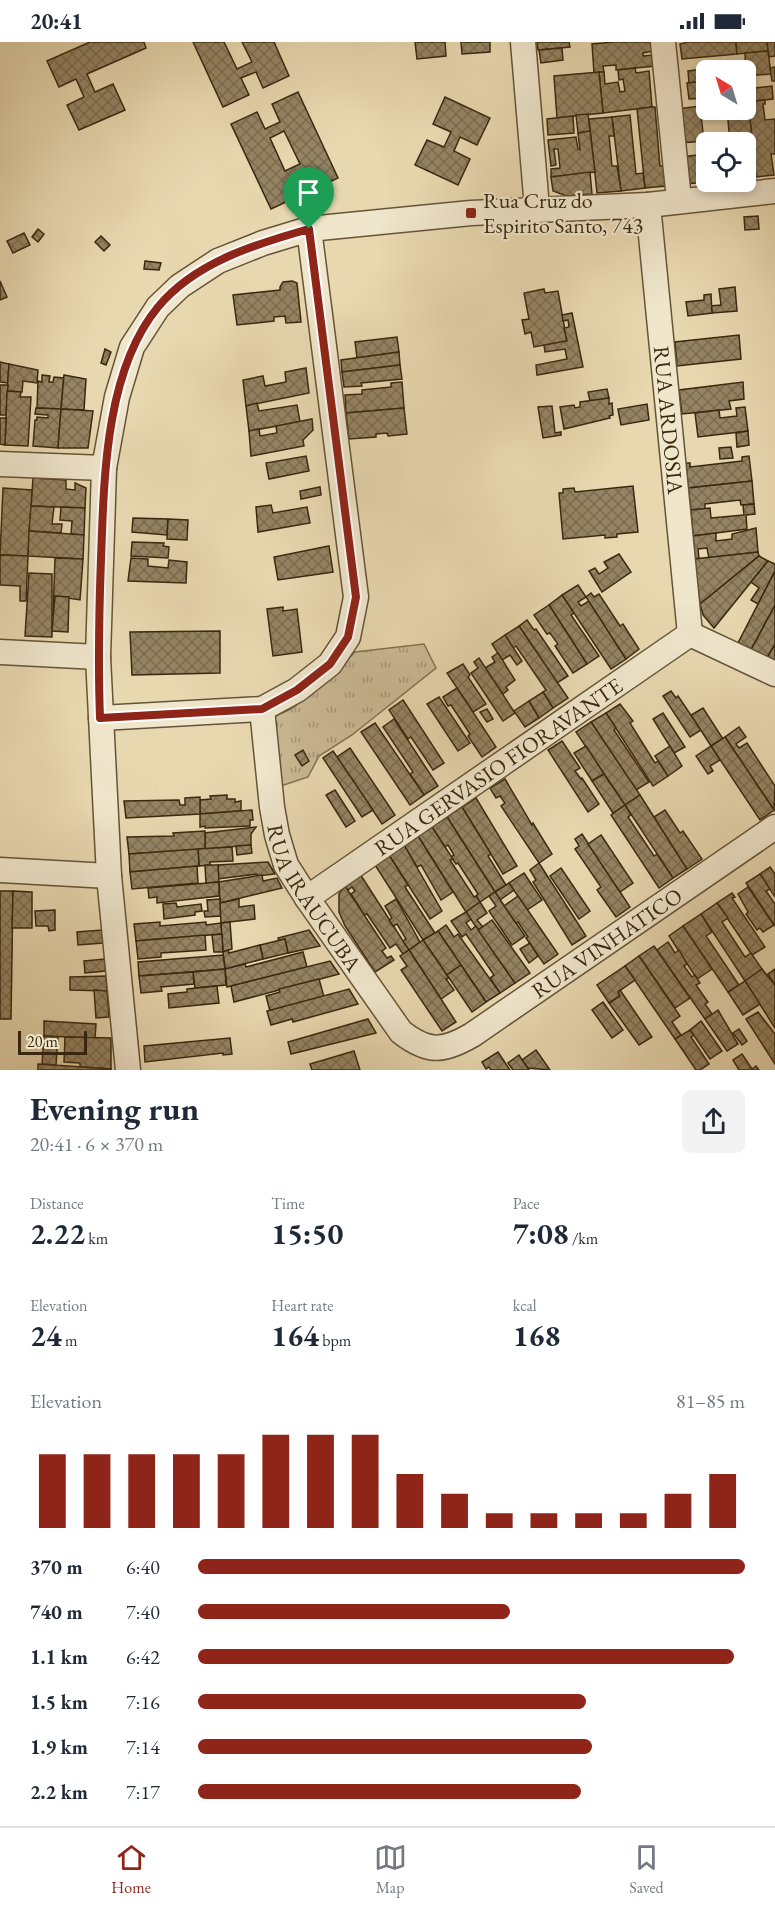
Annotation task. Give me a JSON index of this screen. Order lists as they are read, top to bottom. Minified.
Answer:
{"streets":{"street":["RUA ARDOSIA","RUA GERVASIO FIORAVANTE","RUA IRAUCUBA","RUA VINHATICO"]},"crossings":[["RUA ARDOSIA","RUA GERVASIO FIORAVANTE"],["RUA GERVASIO FIORAVANTE","RUA IRAUCUBA"],["RUA IRAUCUBA","RUA VINHATICO"]],"places":{"transit":["Rua Cruz do Espirito Santo, 743"]},"scale_bar":"20 m","north":"top left","page":{"status":"20:41","scale":"20 m","heading":["Evening run","20:41 · 6 × 370 m"],"stats":[["Distance","2.22 km"],["Time","15:50"],["Pace","7:08 /km"],["Elevation","24 m"],["Heart rate","164 bpm"],["kcal","168"]],"chart":["Elevation","81–85 m"],"list":[{"name":"370 m","note":"6:40"},{"name":"740 m","note":"7:40"},{"name":"1.1 km","note":"6:42"},{"name":"1.5 km","note":"7:16"},{"name":"1.9 km","note":"7:14"},{"name":"2.2 km","note":"7:17"}],"tabs":["Home","Map","Saved"]}}
